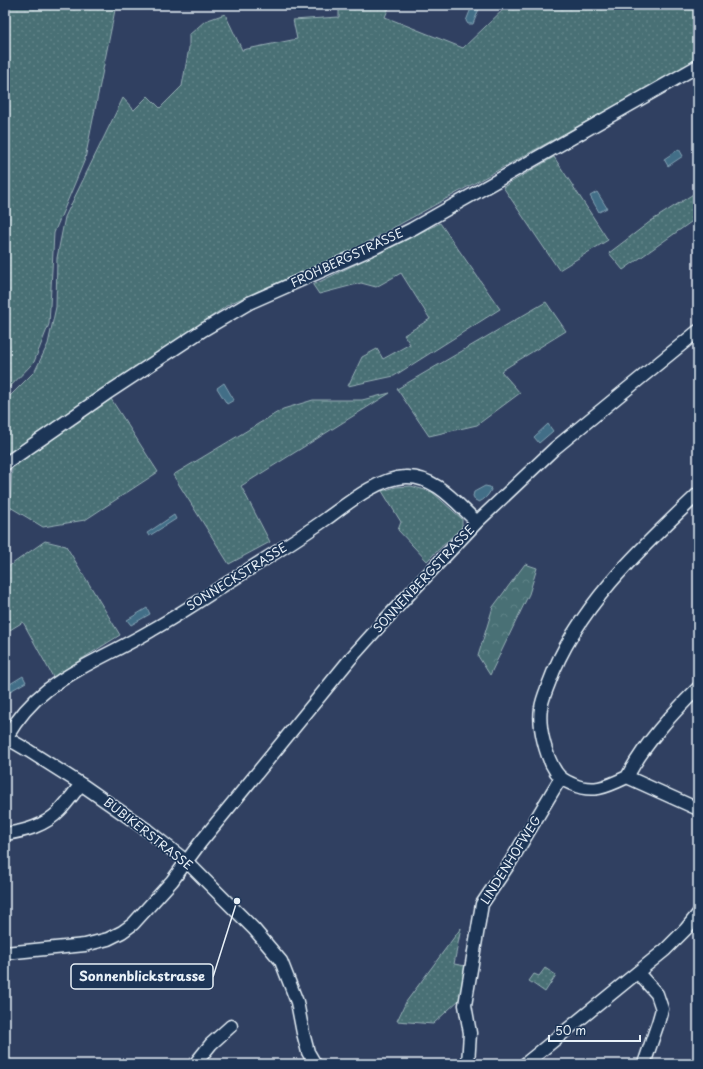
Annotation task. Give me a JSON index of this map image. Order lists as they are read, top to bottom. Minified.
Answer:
{"streets":{"street":["FROHBERGSTRASSE","SONNECKSTRASSE","SONNENBERGSTRASSE","BUBIKERSTRASSE","LINDENHOFWEG"]},"crossings":[["SONNECKSTRASSE","SONNENBERGSTRASSE"],["SONNECKSTRASSE","BUBIKERSTRASSE"],["SONNENBERGSTRASSE","BUBIKERSTRASSE"]],"places":["Sonnenblickstrasse"],"scale_bar":"50 m"}
